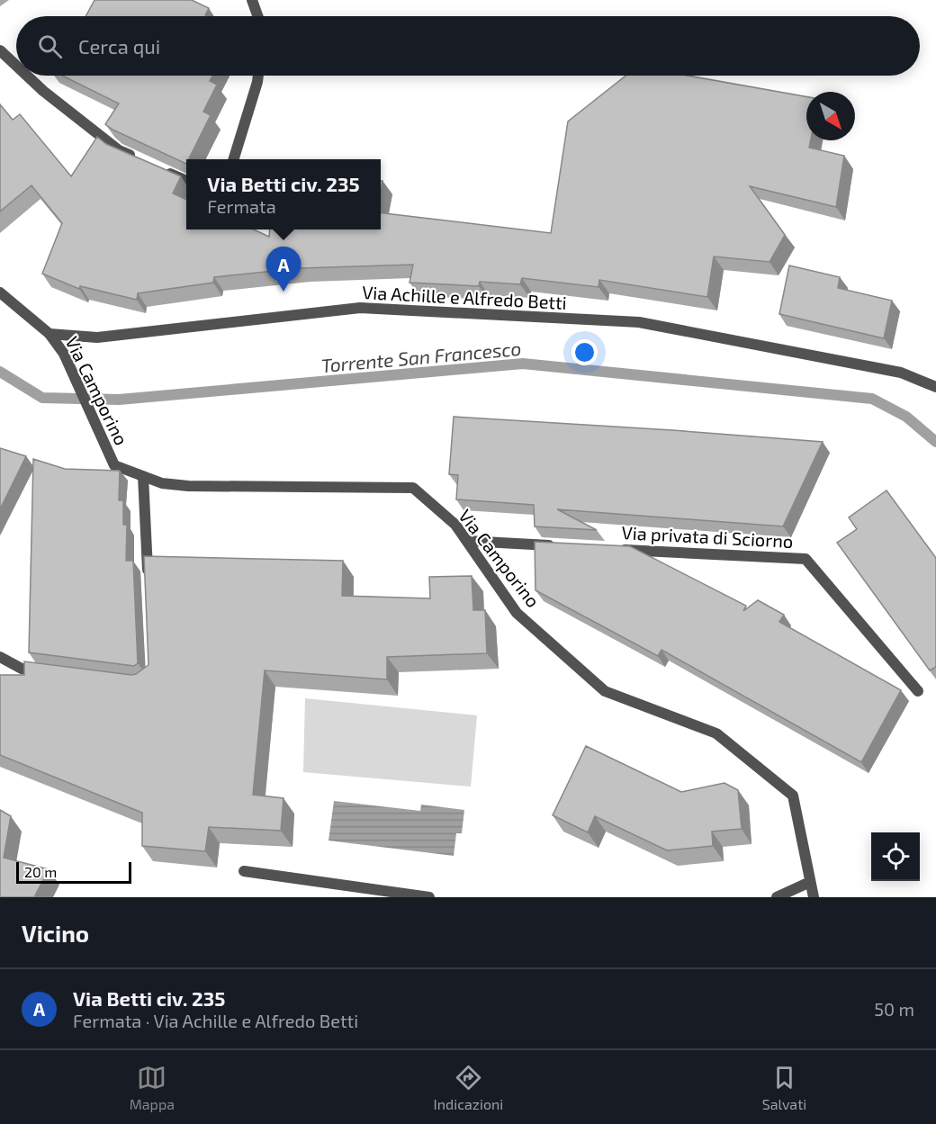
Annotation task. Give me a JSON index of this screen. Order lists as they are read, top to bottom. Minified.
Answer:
{"streets":{"street":["Via Achille e Alfredo Betti","Via Camporino","Via privata di Sciorno"]},"crossings":[["Via Achille e Alfredo Betti","Via Camporino"]],"water":["Torrente San Francesco"],"scale_bar":"20 m","north":"bottom right","page":{"search":"Cerca qui","popup":["Via Betti civ. 235","Fermata"],"pins":"A","scale":"20 m","heading":"Vicino","list":[{"mark":"A","name":"Via Betti civ. 235","note":"Fermata · Via Achille e Alfredo Betti","value":"50 m"}],"nav":["Mappa","Indicazioni","Salvati"]}}
